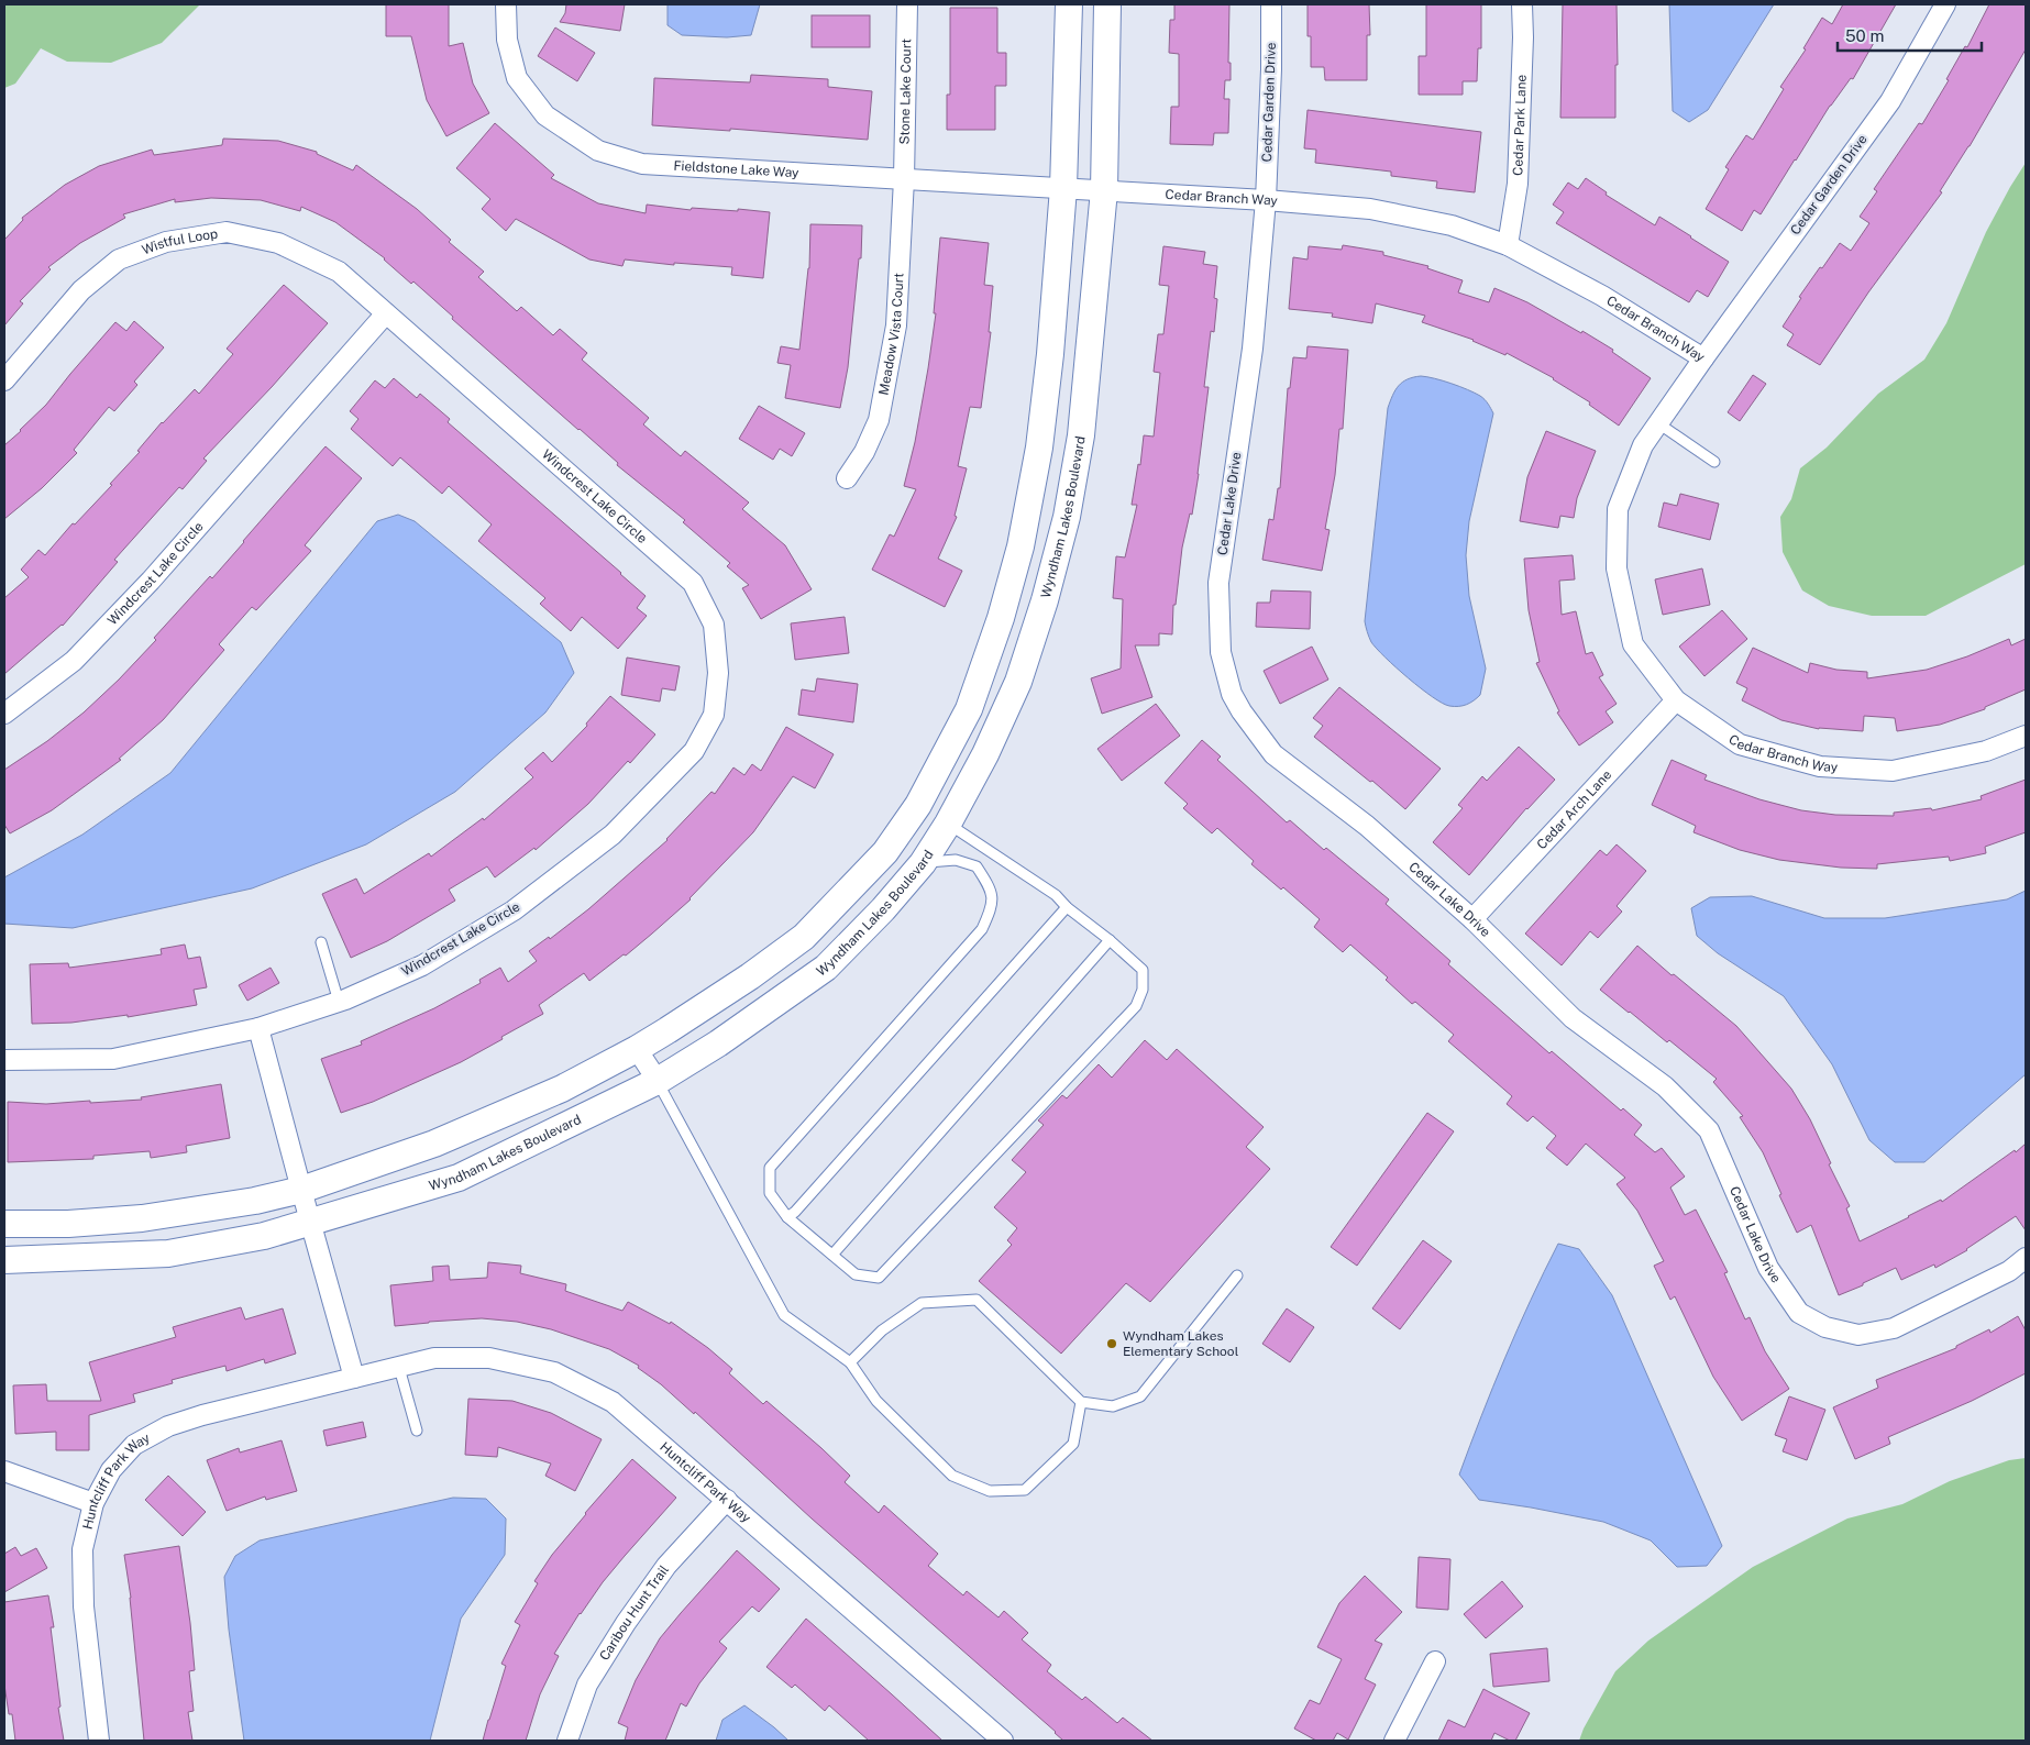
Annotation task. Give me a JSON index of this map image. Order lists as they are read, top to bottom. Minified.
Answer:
{"streets":{"street":["Stone Lake Court","Cedar Garden Drive","Cedar Park Lane","Fieldstone Lake Way","Cedar Branch Way","Wistful Loop","Meadow Vista Court","Windcrest Lake Circle","Cedar Lake Drive","Wyndham Lakes Boulevard","Cedar Arch Lane","Huntcliff Park Way","Caribou Hunt Trail"]},"crossings":[["Stone Lake Court","Fieldstone Lake Way"],["Stone Lake Court","Meadow Vista Court"],["Cedar Garden Drive","Cedar Branch Way"],["Cedar Garden Drive","Cedar Lake Drive"],["Cedar Park Lane","Cedar Branch Way"],["Fieldstone Lake Way","Cedar Branch Way"],["Fieldstone Lake Way","Meadow Vista Court"],["Cedar Branch Way","Cedar Lake Drive"],["Cedar Branch Way","Wyndham Lakes Boulevard"],["Cedar Branch Way","Cedar Arch Lane"],["Wistful Loop","Windcrest Lake Circle"],["Cedar Lake Drive","Cedar Arch Lane"],["Huntcliff Park Way","Caribou Hunt Trail"]],"places":["Wyndham Lakes Elementary School"],"scale_bar":"50 m"}
